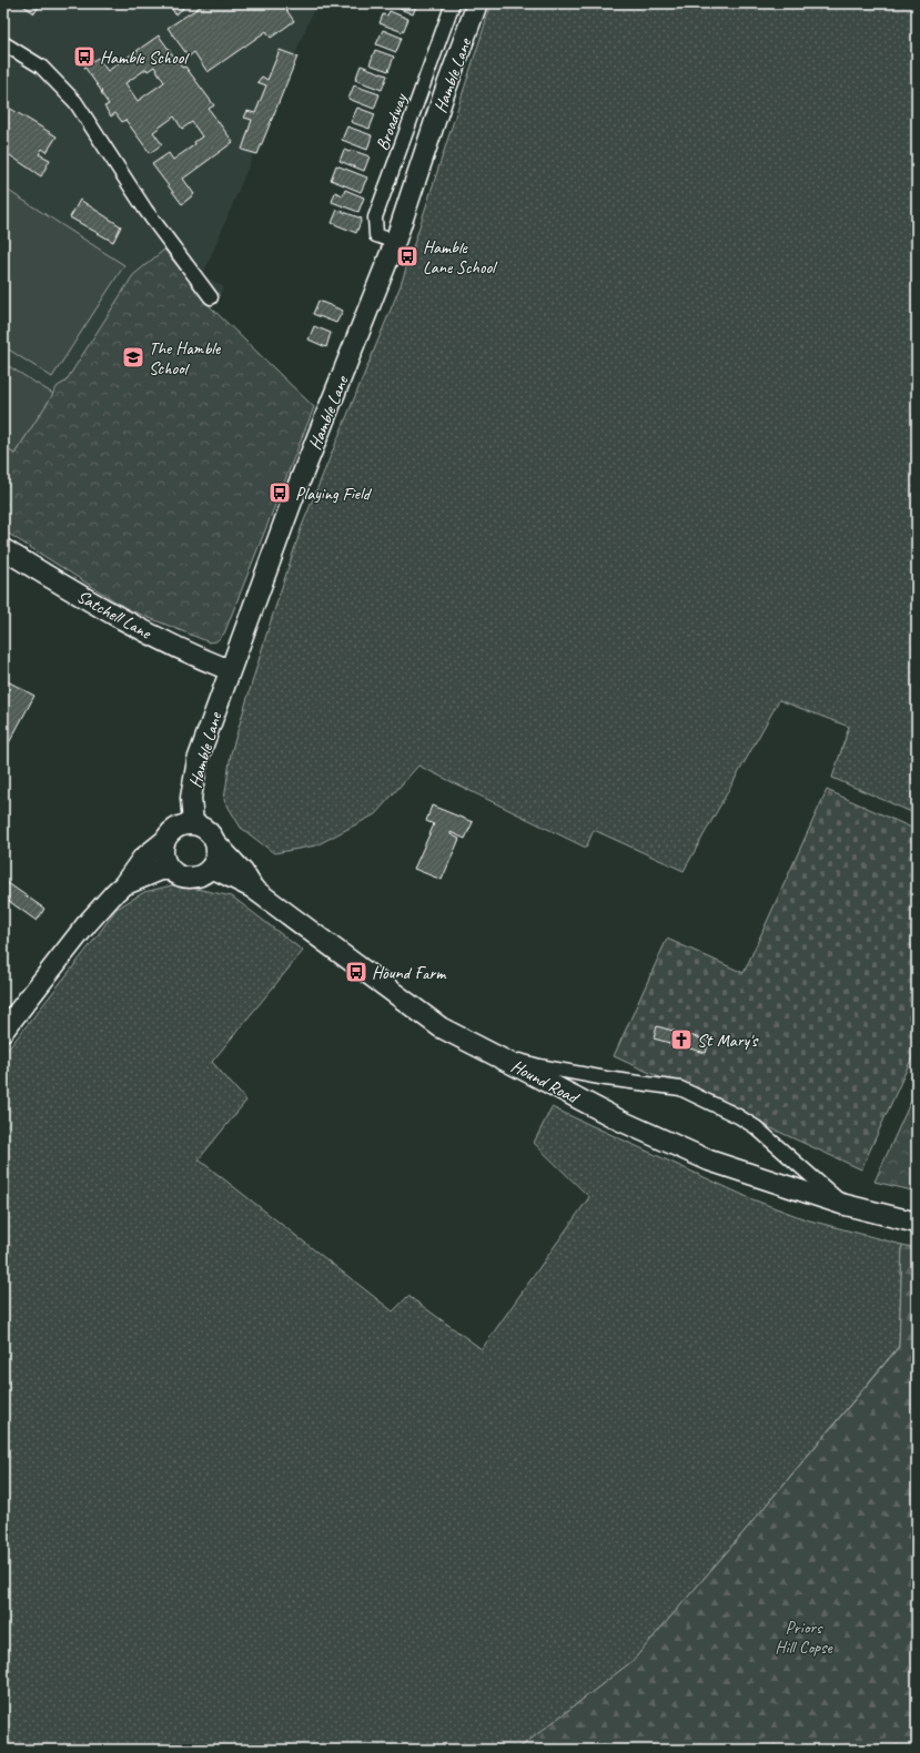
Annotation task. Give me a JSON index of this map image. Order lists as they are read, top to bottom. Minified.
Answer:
{"streets":{"main road":["Hamble Lane","Satchell Lane","Hound Road"],"street":["Broadway"]},"crossings":[["Hamble Lane","Broadway"],["Hamble Lane","Satchell Lane"],["Hamble Lane","Hound Road"]],"parks":["Priors Hill Copse"],"places":{"bus stop":["Hamble School","Hamble Lane School","Playing Field","Hound Farm"],"school or university":["The Hamble School"],"church":["St Mary's"]}}
